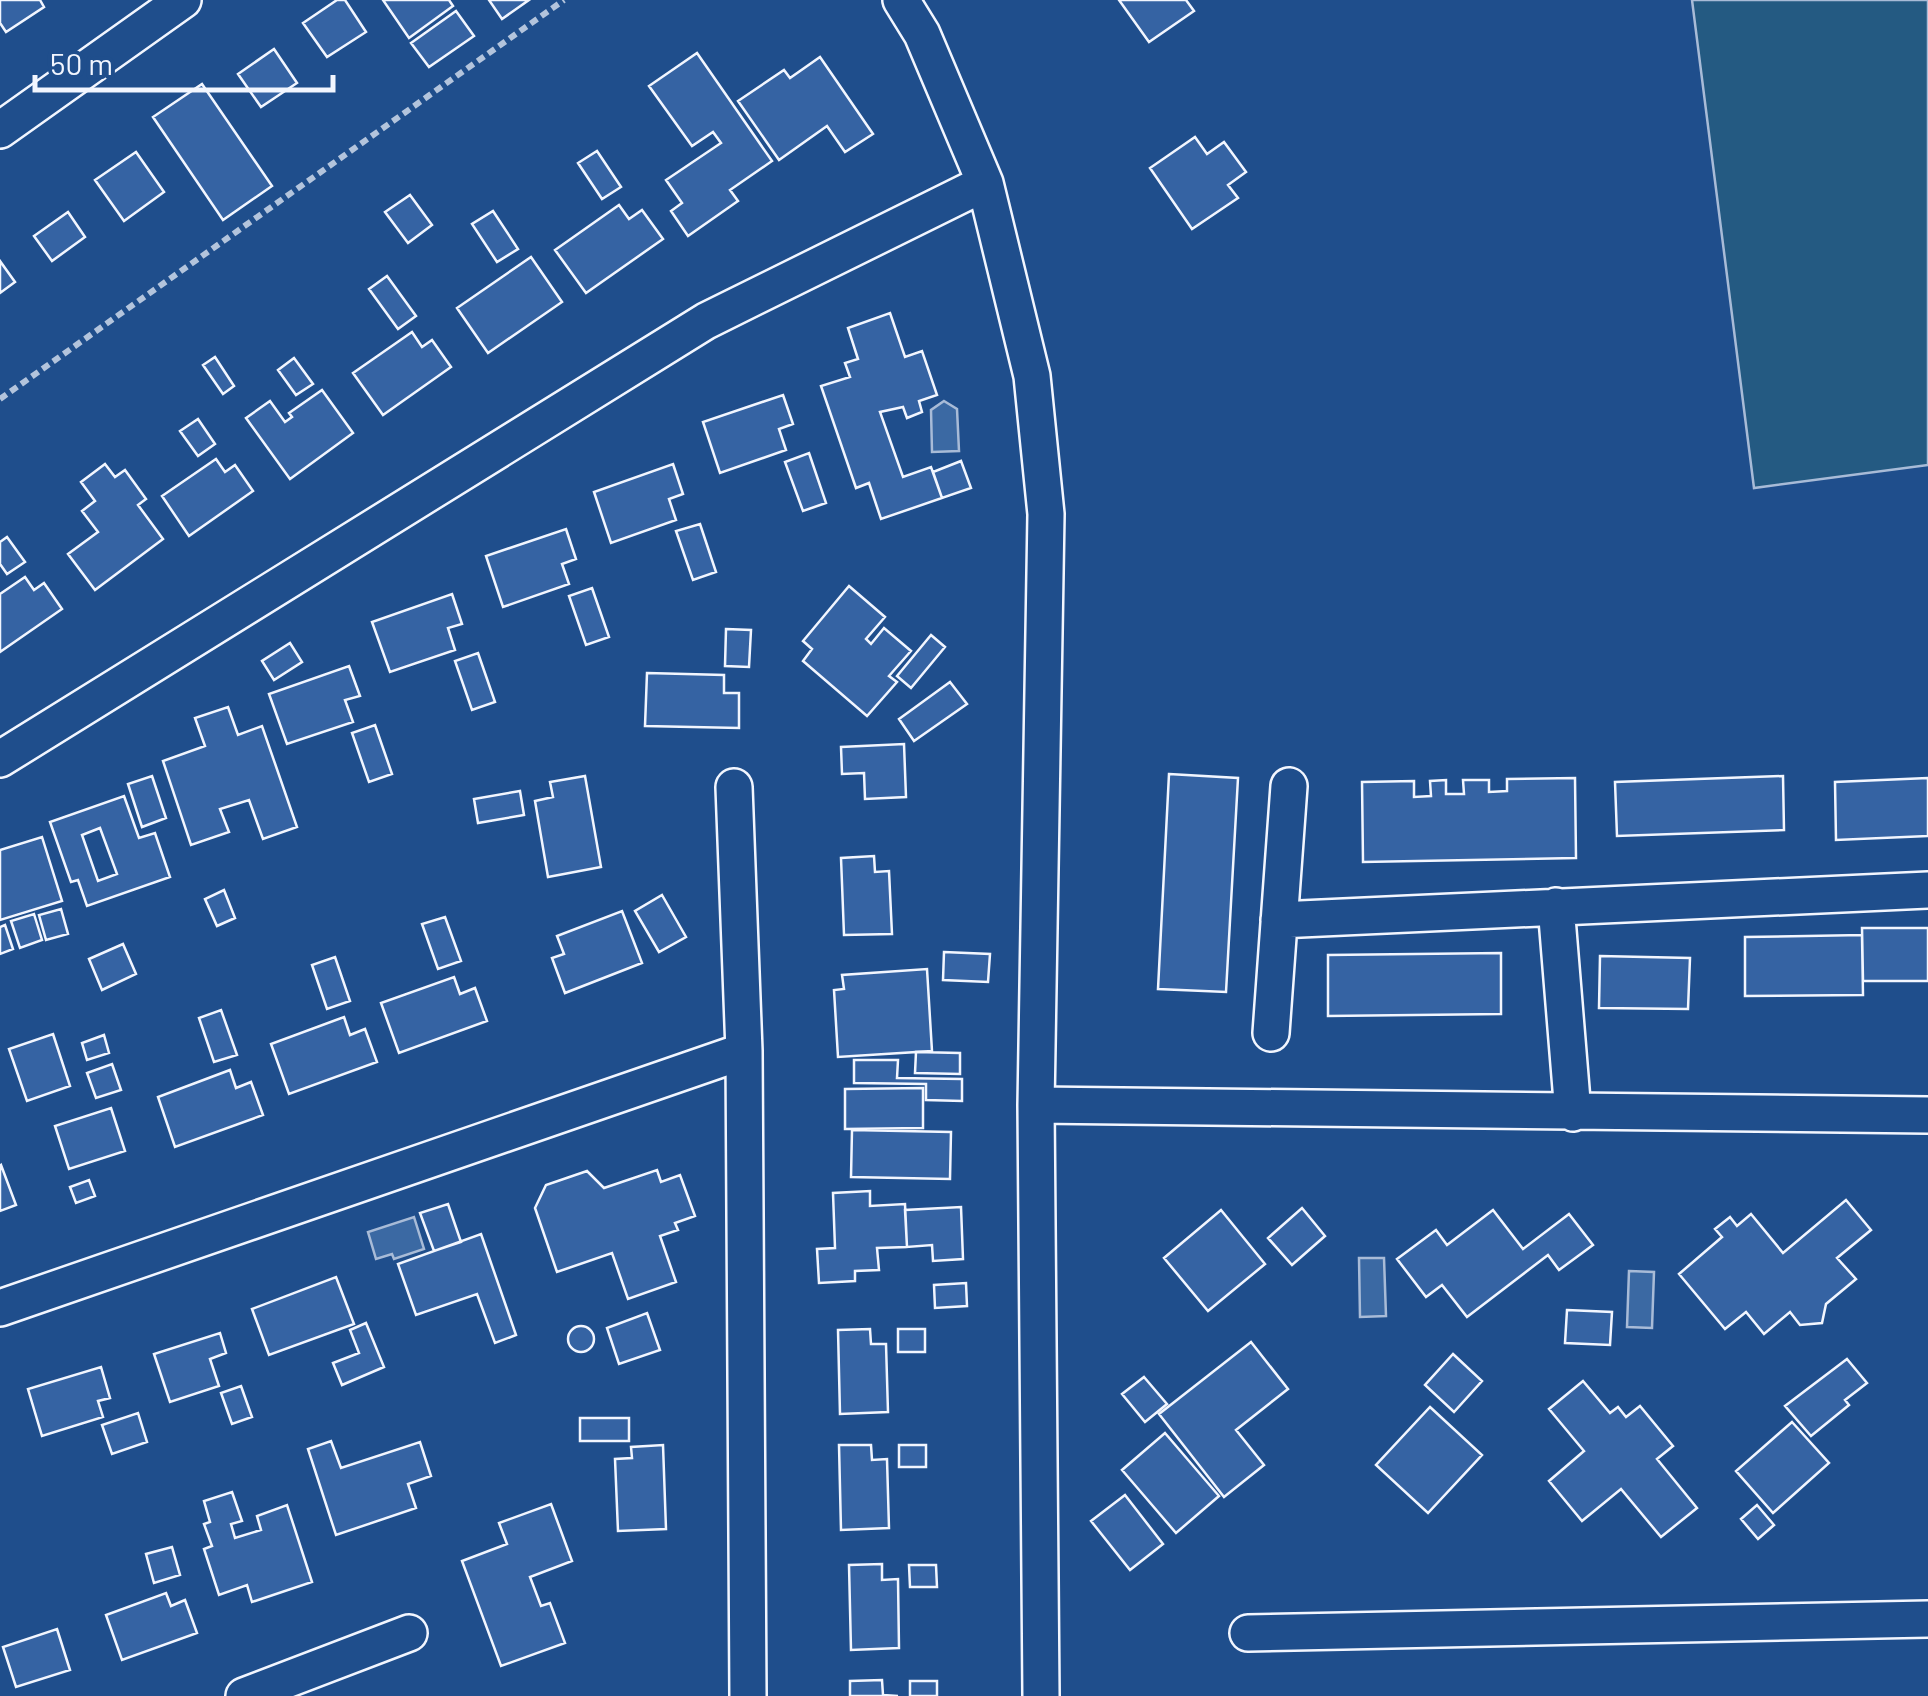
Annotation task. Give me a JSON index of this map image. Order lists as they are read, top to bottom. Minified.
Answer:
{"scale_bar":"50 m"}
